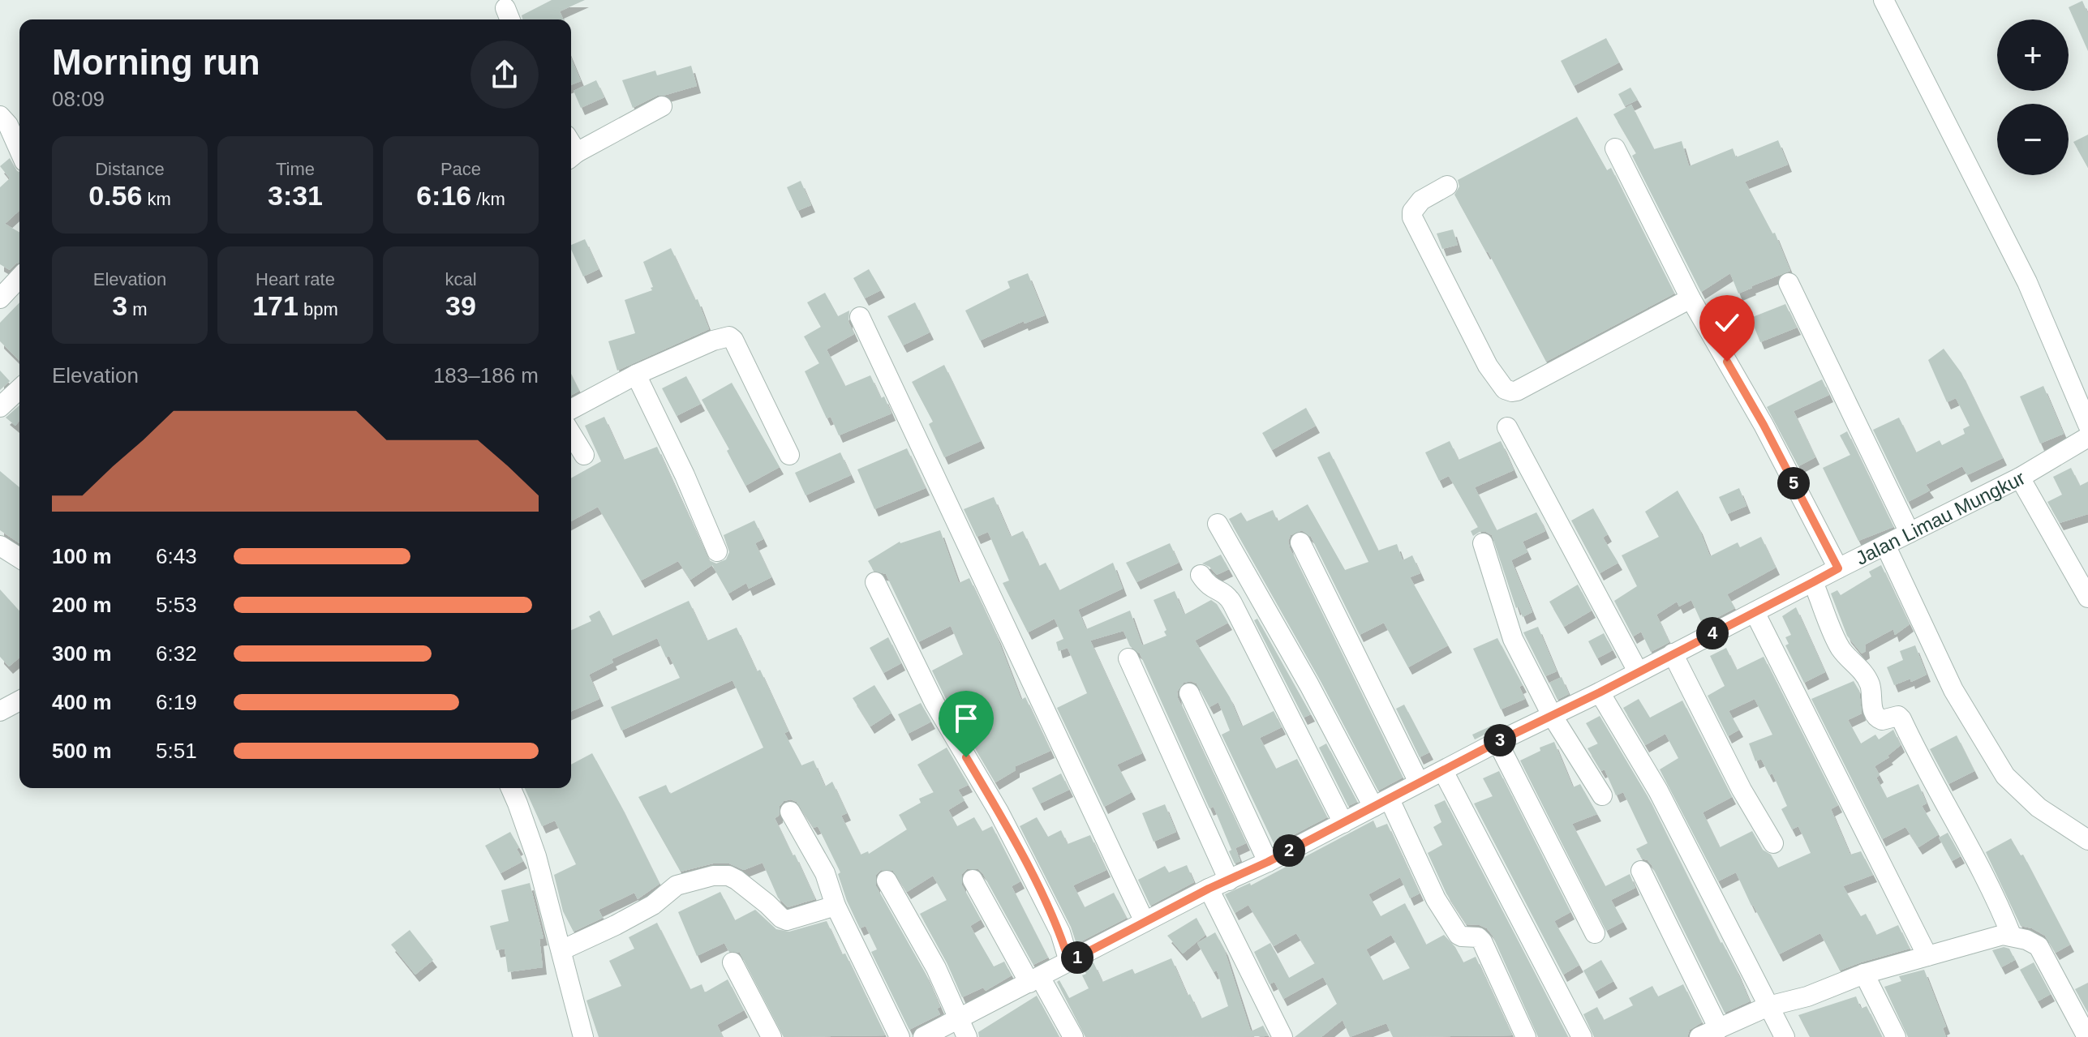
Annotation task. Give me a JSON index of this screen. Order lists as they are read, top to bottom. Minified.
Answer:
{"streets":{"street":["Jalan Limau Mungkur"]},"page":{"map_buttons":["+","−"],"heading":["Morning run","08:09"],"stats":[["Distance","0.56 km"],["Time","3:31"],["Pace","6:16 /km"],["Elevation","3 m"],["Heart rate","171 bpm"],["kcal","39"]],"chart":["Elevation","183–186 m"],"pins":["5","4","3","2","1"],"list":[{"name":"100 m","note":"6:43"},{"name":"200 m","note":"5:53"},{"name":"300 m","note":"6:32"},{"name":"400 m","note":"6:19"},{"name":"500 m","note":"5:51"}]}}
